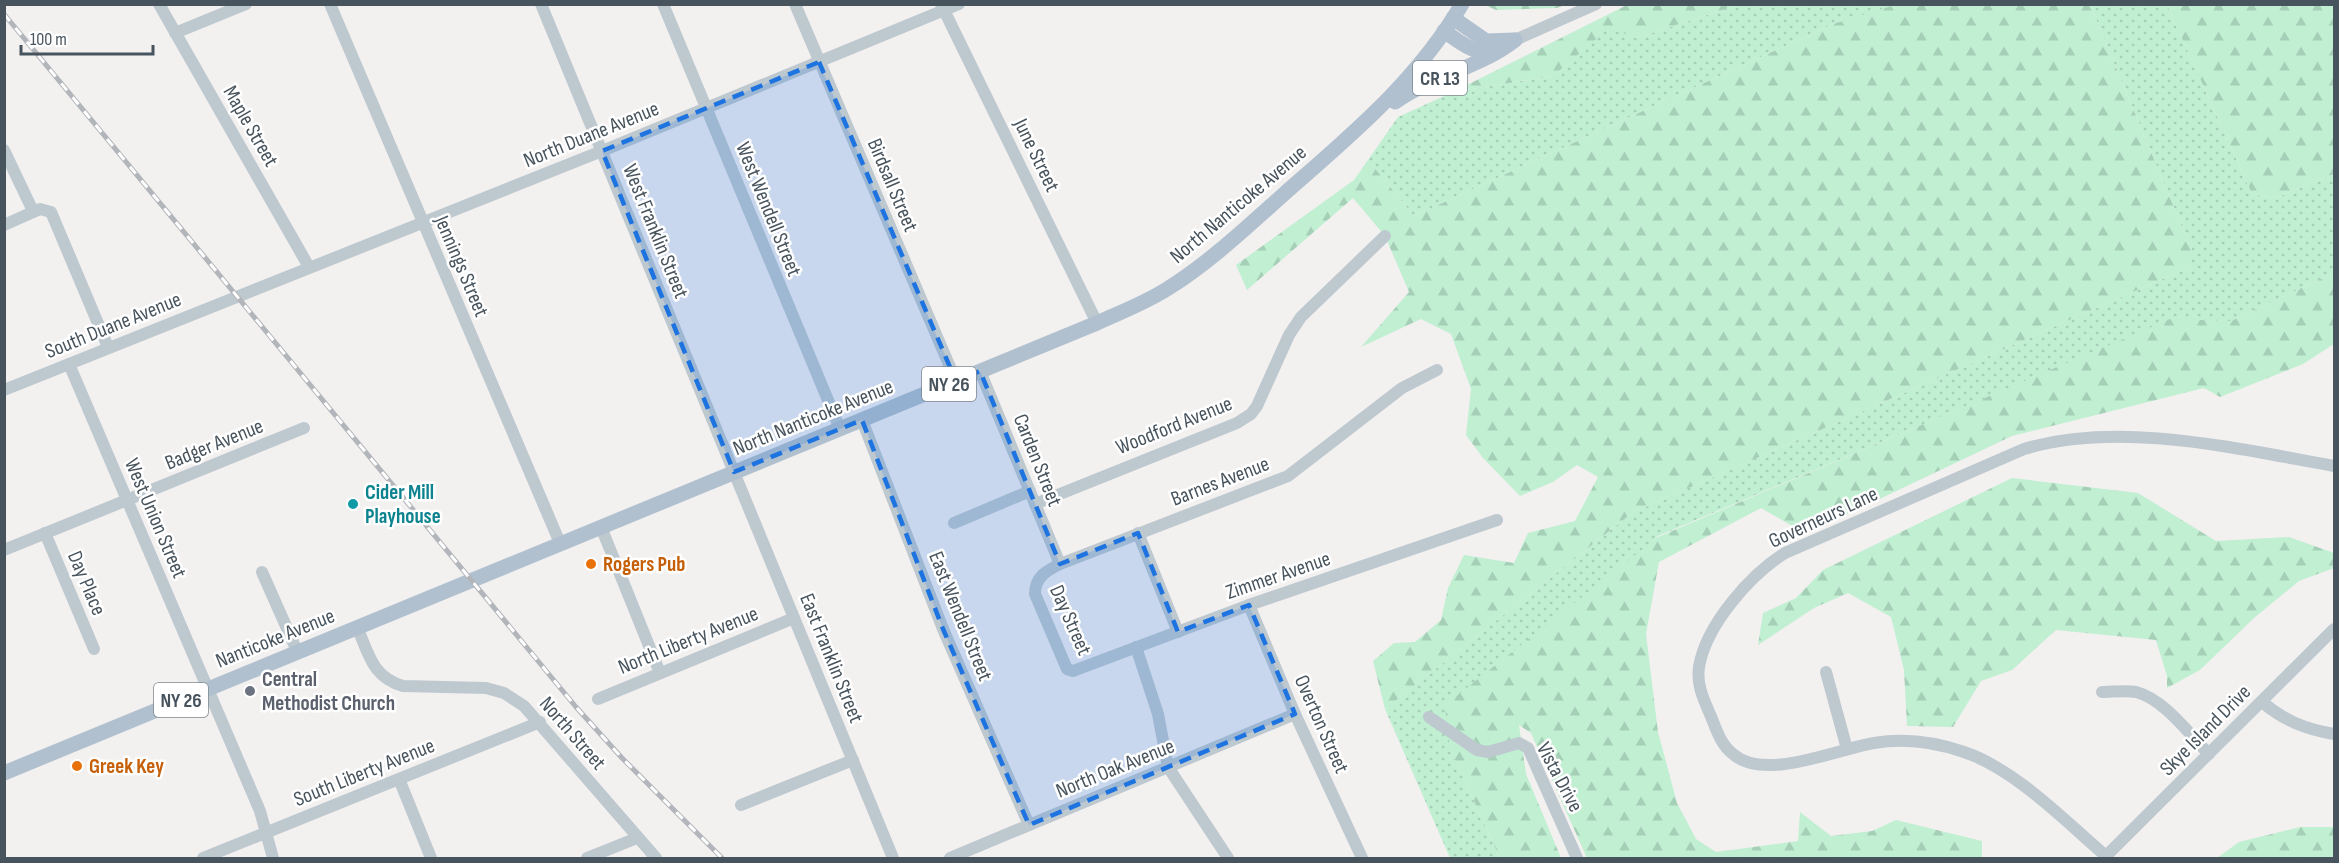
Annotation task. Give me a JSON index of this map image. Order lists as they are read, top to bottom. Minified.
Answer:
{"streets":{"main road":["CR 13","North Nanticoke Avenue","NY 26","Nanticoke Avenue"],"street":["Maple Street","North Duane Avenue","June Street","Birdsall Street","West Wendell Street","West Franklin Street","Jennings Street","South Duane Avenue","Woodford Avenue","Badger Avenue","Carden Street","Barnes Avenue","Governeurs Lane","West Union Street","Zimmer Avenue","Day Place","East Wendell Street","Day Street","North Liberty Avenue","East Franklin Street","Overton Street","Skye Island Drive","North Street","North Oak Avenue","South Liberty Avenue","Vista Drive"]},"crossings":[["CR 13","North Nanticoke Avenue"],["CR 13","NY 26"],["Maple Street","North Duane Avenue"],["North Duane Avenue","June Street"],["North Duane Avenue","Birdsall Street"],["North Duane Avenue","West Wendell Street"],["North Duane Avenue","West Franklin Street"],["North Duane Avenue","Jennings Street"],["North Duane Avenue","South Duane Avenue"],["June Street","North Nanticoke Avenue"],["Birdsall Street","North Nanticoke Avenue"],["North Nanticoke Avenue","West Wendell Street"],["North Nanticoke Avenue","West Franklin Street"],["North Nanticoke Avenue","Jennings Street"],["North Nanticoke Avenue","NY 26"],["North Nanticoke Avenue","Carden Street"],["North Nanticoke Avenue","East Wendell Street"],["North Nanticoke Avenue","Nanticoke Avenue"],["North Nanticoke Avenue","East Franklin Street"],["West Franklin Street","East Franklin Street"],["South Duane Avenue","West Union Street"],["Woodford Avenue","Carden Street"],["Badger Avenue","West Union Street"],["Badger Avenue","Day Place"],["Carden Street","Barnes Avenue"],["Barnes Avenue","Day Street"],["Governeurs Lane","Skye Island Drive"],["West Union Street","Nanticoke Avenue"],["West Union Street","South Liberty Avenue"],["Zimmer Avenue","Day Street"],["Zimmer Avenue","Overton Street"],["East Wendell Street","North Oak Avenue"],["Nanticoke Avenue","North Street"],["North Liberty Avenue","East Franklin Street"],["Overton Street","North Oak Avenue"],["North Street","South Liberty Avenue"]],"places":["Cider Mill Playhouse","Rogers Pub","Central Methodist Church","Greek Key"],"scale_bar":"100 m"}
